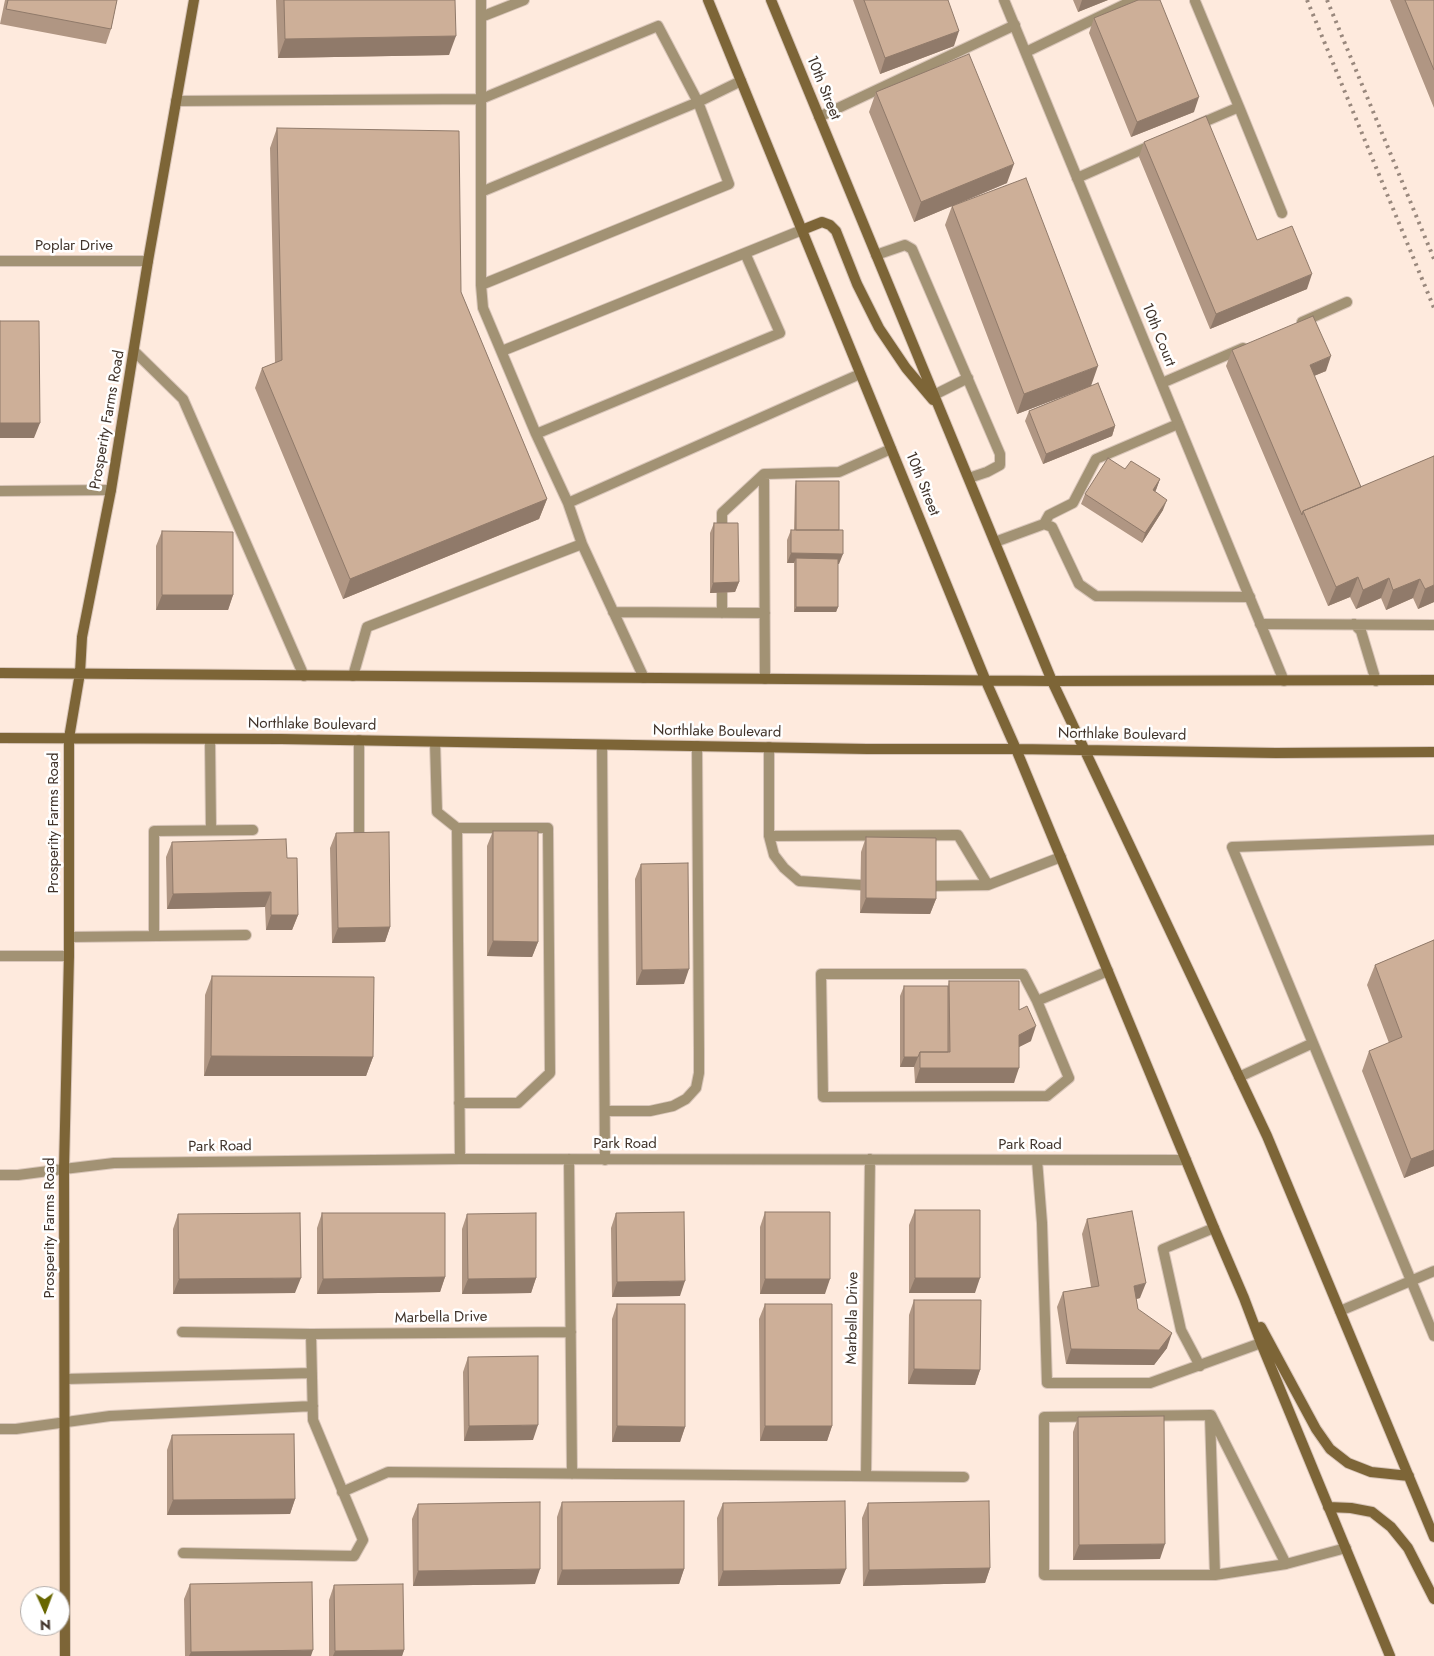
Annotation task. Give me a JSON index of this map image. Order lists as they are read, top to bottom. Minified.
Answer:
{"streets":{"main road":["10th Street","Prosperity Farms Road","Northlake Boulevard"],"street":["Poplar Drive","10th Court","Park Road","Marbella Drive"]},"crossings":[["10th Street","Northlake Boulevard"],["10th Street","Park Road"],["Poplar Drive","Prosperity Farms Road"],["Prosperity Farms Road","Northlake Boulevard"],["Prosperity Farms Road","Park Road"],["Park Road","Marbella Drive"]],"north":"bottom"}
